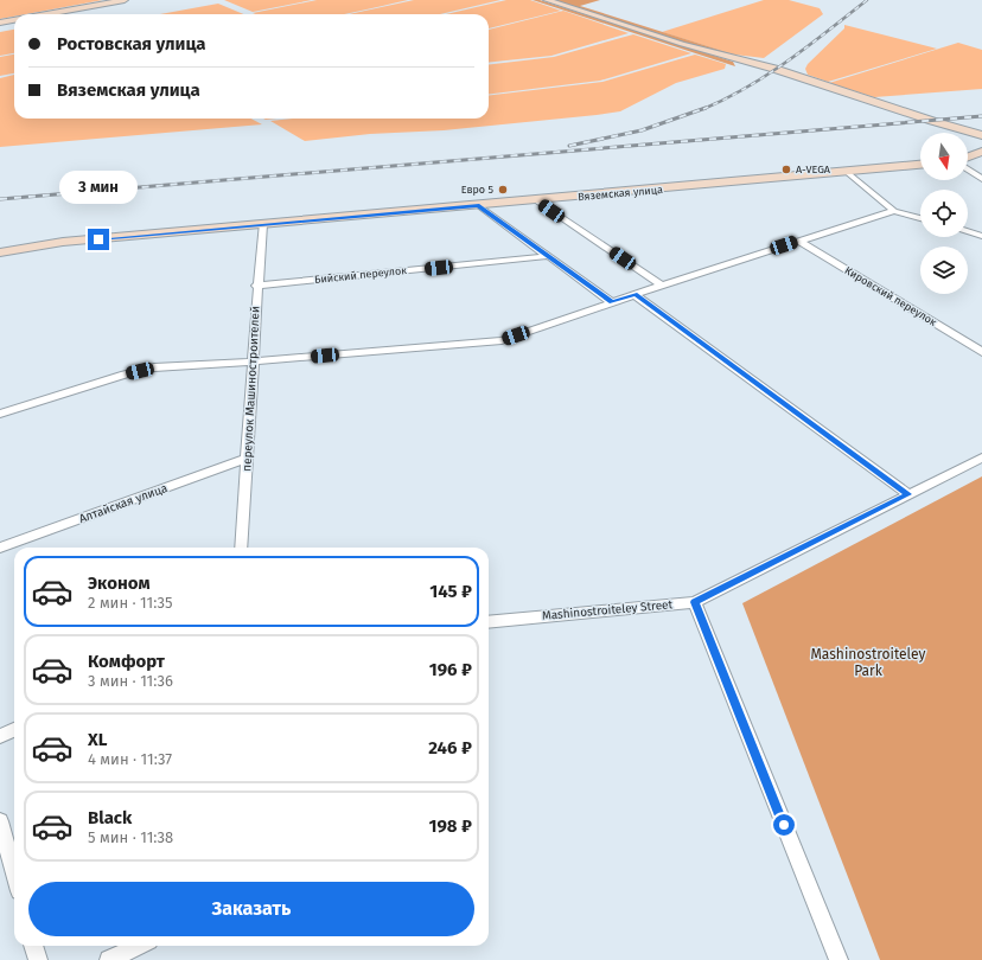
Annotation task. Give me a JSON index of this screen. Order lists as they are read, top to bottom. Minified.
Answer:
{"streets":{"main road":["Вяземская улица"],"street":["Бийский переулок","Кировский переулок","переулок Машиностроителей","Алтайская улица","Mashinostroiteley Street"]},"crossings":[["Вяземская улица","переулок Машиностроителей"],["Бийский переулок","переулок Машиностроителей"],["переулок Машиностроителей","Алтайская улица"]],"parks":["Mashinostroiteley Park"],"places":["A-VEGA","Евро 5"],"north":"bottom","page":{"banner":["Ростовская улица","Вяземская улица"],"bubble":"3 мин","list":[{"name":"Эконом","note":"2 мин · 11:35","value":"145 ₽"},{"name":"Комфорт","note":"3 мин · 11:36","value":"196 ₽"},{"name":"XL","note":"4 мин · 11:37","value":"246 ₽"},{"name":"Black","note":"5 мин · 11:38","value":"198 ₽"}],"buttons":"Заказать"}}
